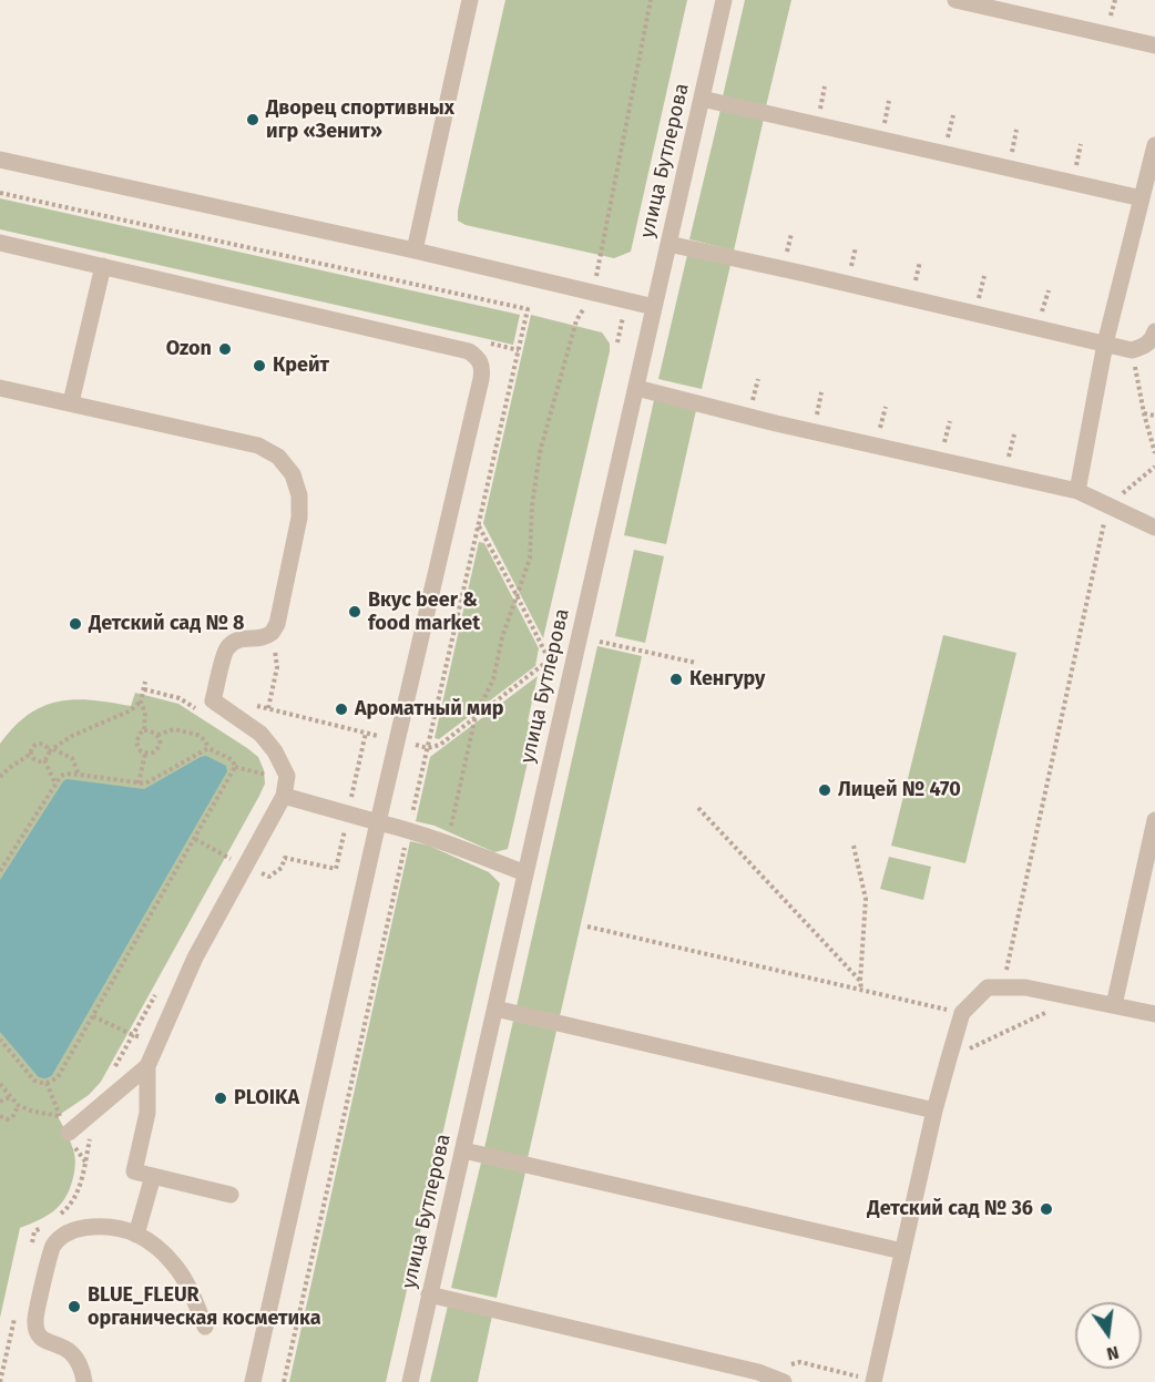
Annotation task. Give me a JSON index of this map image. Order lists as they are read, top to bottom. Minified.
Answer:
{"streets":{"street":["улица Бутлерова"]},"places":["Дворец спортивных игр «Зенит»","Ozon","Крейт","Вкус beer & food market","Детский сад № 8","Кенгуру","Ароматный мир","Лицей № 470","PLOIKA","Детский сад № 36","BLUE_FLEUR органическая косметика"],"north":"bottom"}
